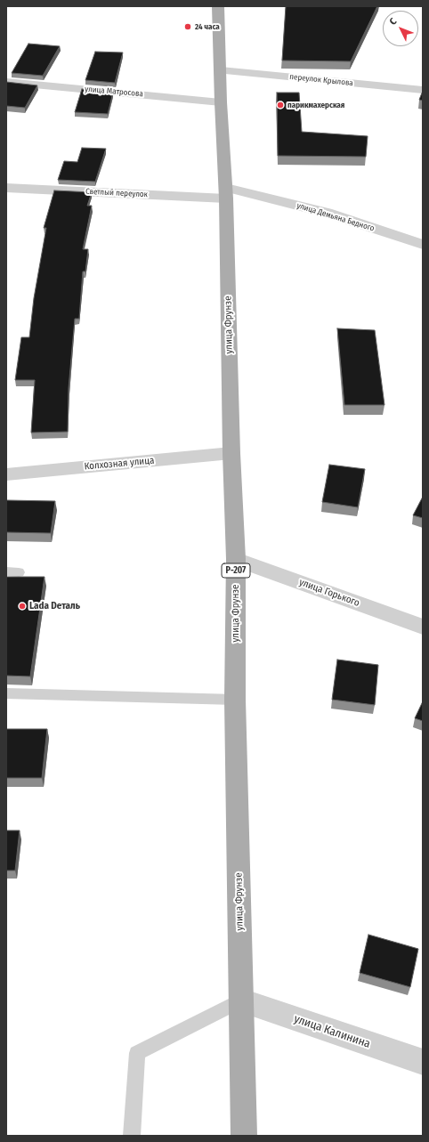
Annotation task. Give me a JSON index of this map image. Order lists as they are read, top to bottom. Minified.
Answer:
{"streets":{"main road":["улица Фрунзе","Р-207"],"street":["переулок Крылова","улица Матросова","Светлый переулок","улица Демьяна Бедного","Колхозная улица","улица Горького","улица Калинина"]},"crossings":[["переулок Крылова","улица Фрунзе"],["улица Матросова","улица Фрунзе"],["Светлый переулок","улица Демьяна Бедного"],["Светлый переулок","улица Фрунзе"],["улица Демьяна Бедного","улица Фрунзе"],["улица Фрунзе","Колхозная улица"],["улица Фрунзе","улица Горького"],["улица Фрунзе","улица Калинина"]],"places":["24 часа","парикмахерская","Lada Dеталь"],"north":"top left"}
